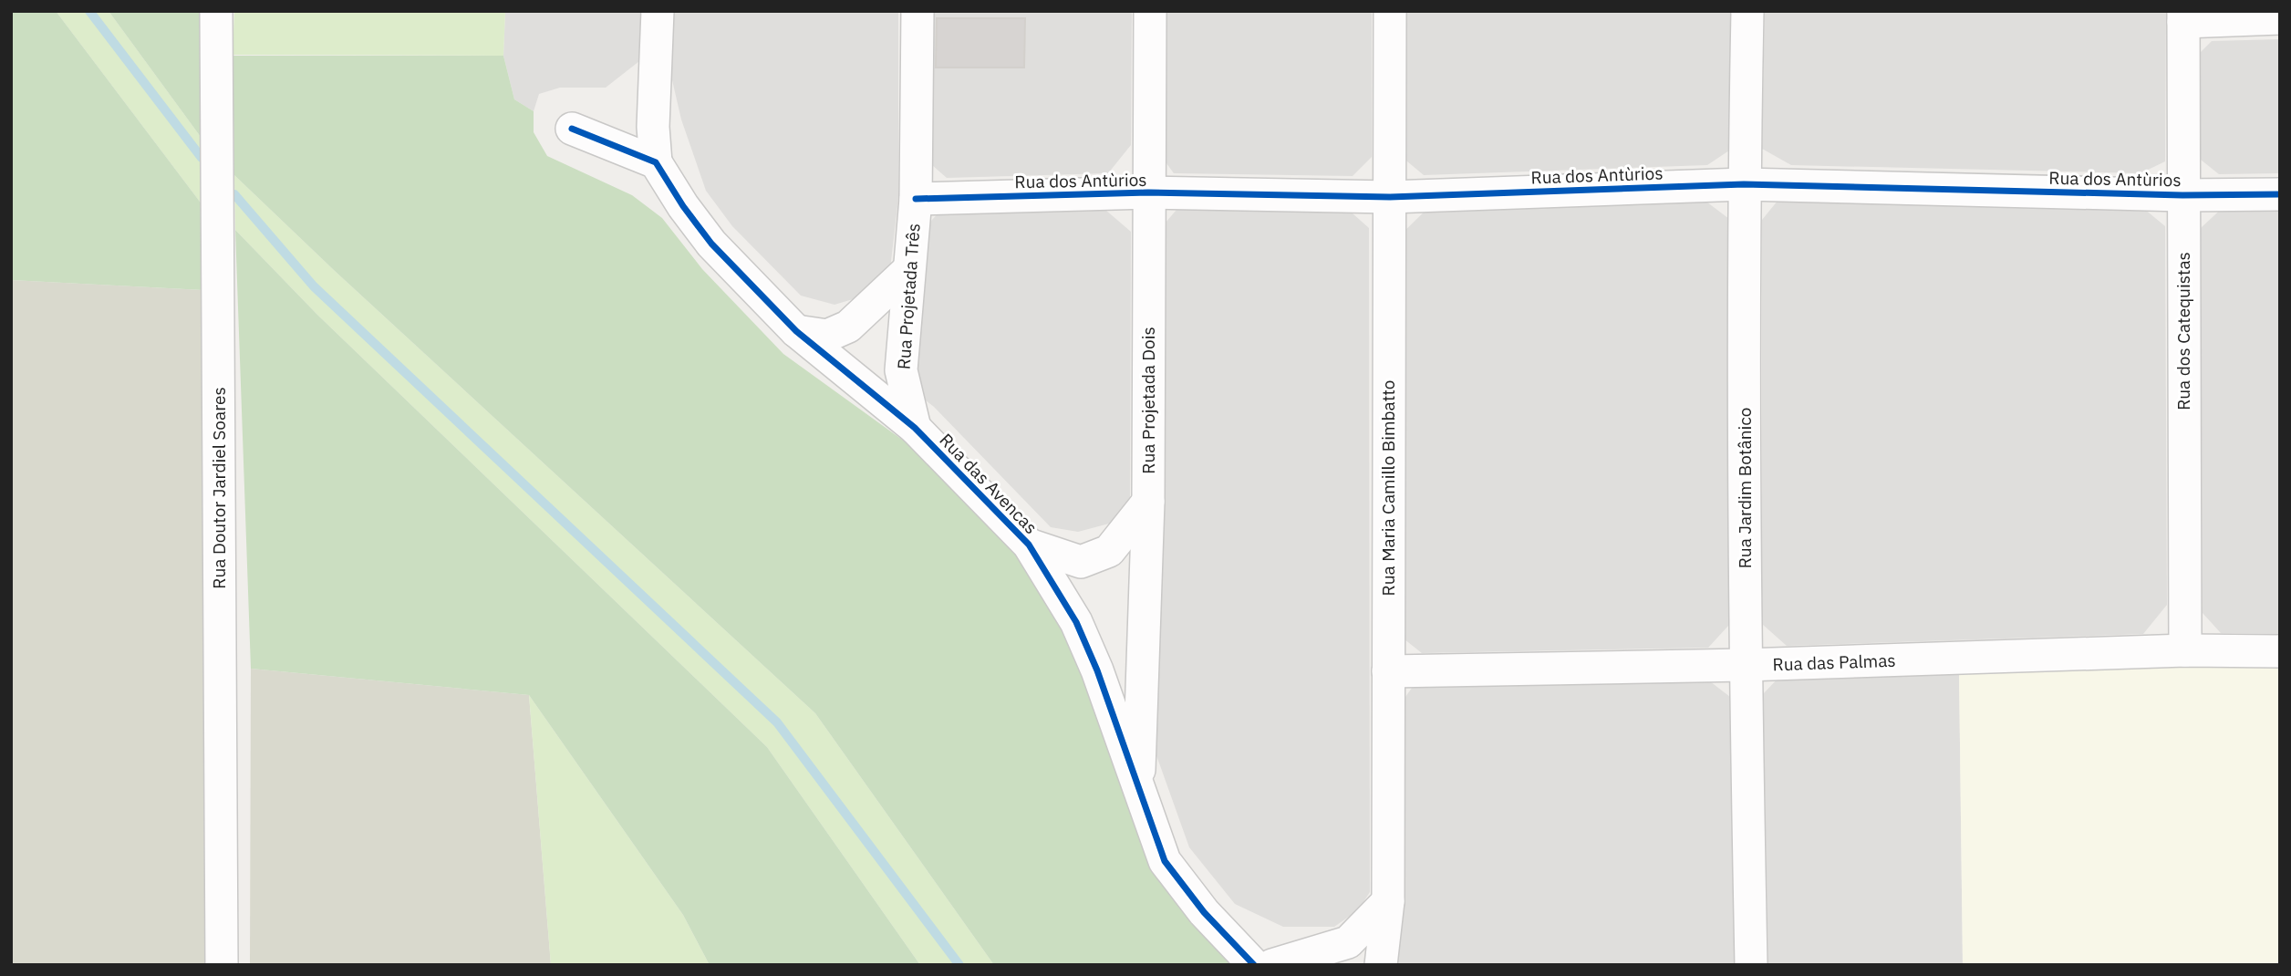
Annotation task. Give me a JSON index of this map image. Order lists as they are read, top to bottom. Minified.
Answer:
{"streets":{"street":["Rua dos Antùrios","Rua Projetada Três","Rua dos Catequistas","Rua Projetada Dois","Rua das Avencas","Rua Doutor Jardiel Soares","Rua Maria Camillo Bimbatto","Rua Jardim Botânico","Rua das Palmas"]},"crossings":[["Rua dos Antùrios","Rua Projetada Três"],["Rua dos Antùrios","Rua dos Catequistas"],["Rua dos Antùrios","Rua Projetada Dois"],["Rua dos Antùrios","Rua Maria Camillo Bimbatto"],["Rua dos Antùrios","Rua Jardim Botânico"],["Rua Projetada Três","Rua das Avencas"],["Rua dos Catequistas","Rua das Palmas"],["Rua Projetada Dois","Rua das Avencas"],["Rua Maria Camillo Bimbatto","Rua das Palmas"],["Rua Jardim Botânico","Rua das Palmas"]]}
